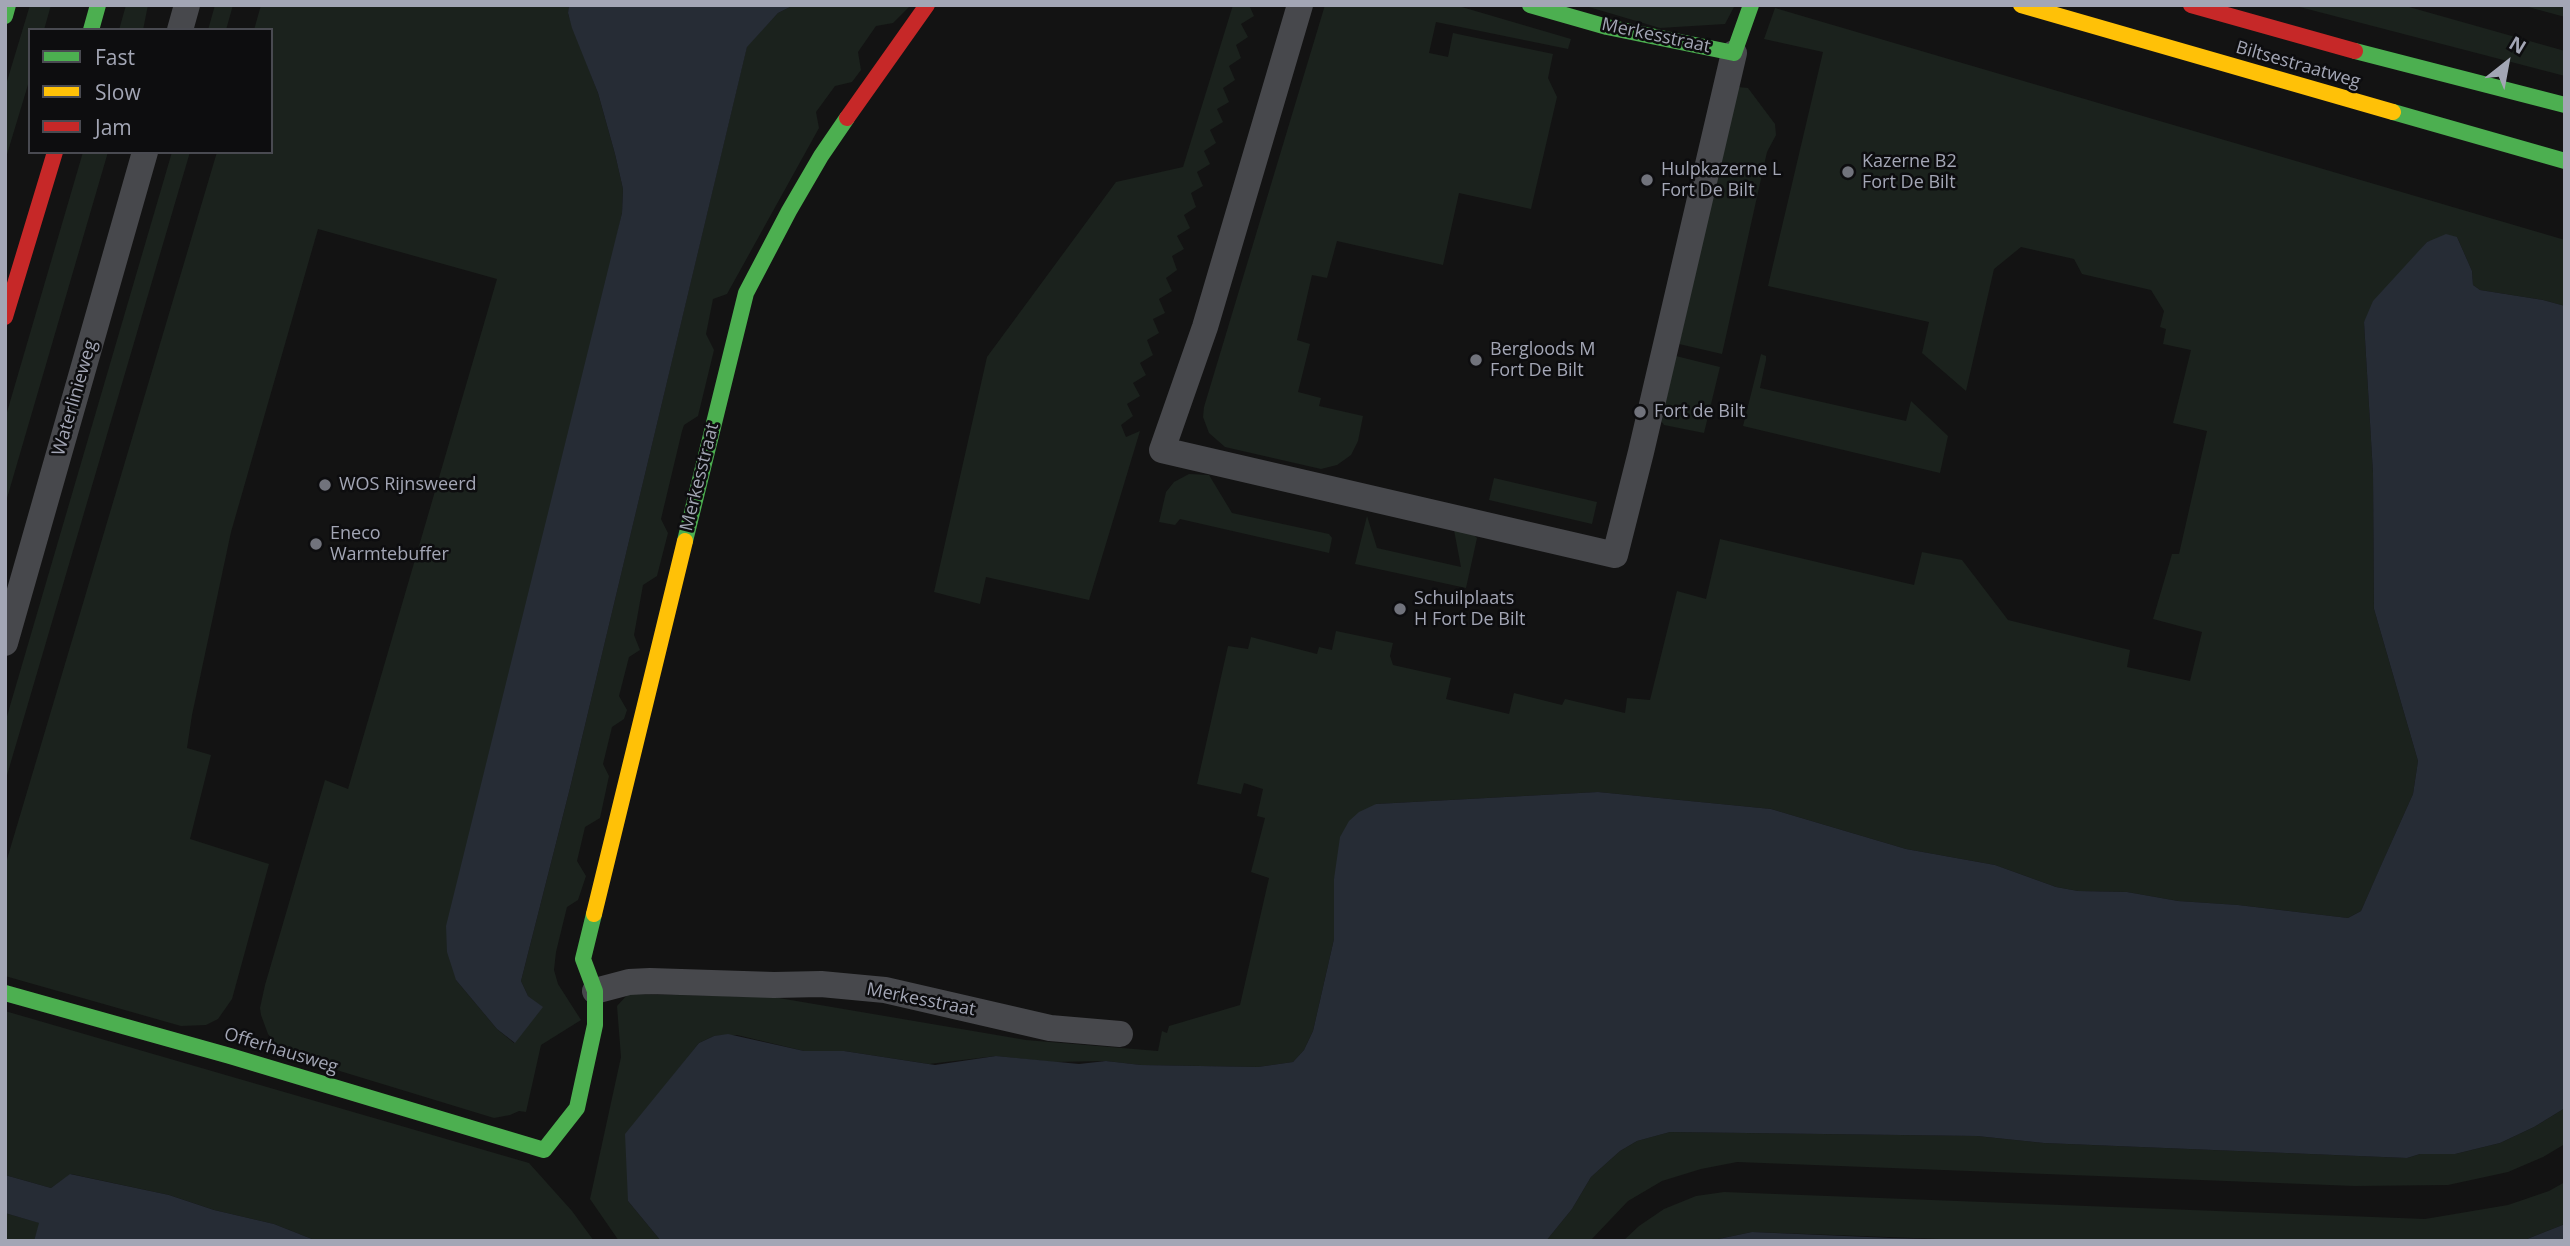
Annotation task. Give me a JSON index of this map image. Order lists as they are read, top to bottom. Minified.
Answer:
{"streets":{"street":["Merkesstraat","Biltsestraatweg","Offerhausweg"],"lane":["Waterlinieweg"]},"crossings":[["Merkesstraat","Offerhausweg"]],"places":["Kazerne B2 Fort De Bilt","Hulpkazerne L Fort De Bilt","Bergloods M Fort De Bilt","Fort de Bilt","WOS Rijnsweerd","Eneco Warmtebuffer","Schuilplaats H Fort De Bilt"],"legend":["Fast","Slow","Jam"],"north":"top right"}
